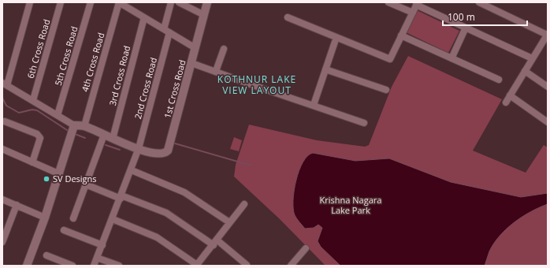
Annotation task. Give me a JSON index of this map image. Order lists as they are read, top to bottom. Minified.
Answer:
{"streets":{"street":["6th Cross Road","5th Cross Road","4th Cross Road","3rd Cross Road","2nd Cross Road","1st Cross Road"]},"crossings":[["4th Cross Road","1st Cross Road"],["3rd Cross Road","1st Cross Road"],["2nd Cross Road","1st Cross Road"]],"districts":["KOTHNUR LAKE VIEW LAYOUT"],"parks":["Krishna Nagara Lake Park"],"places":["SV Designs"],"scale_bar":"100 m"}
